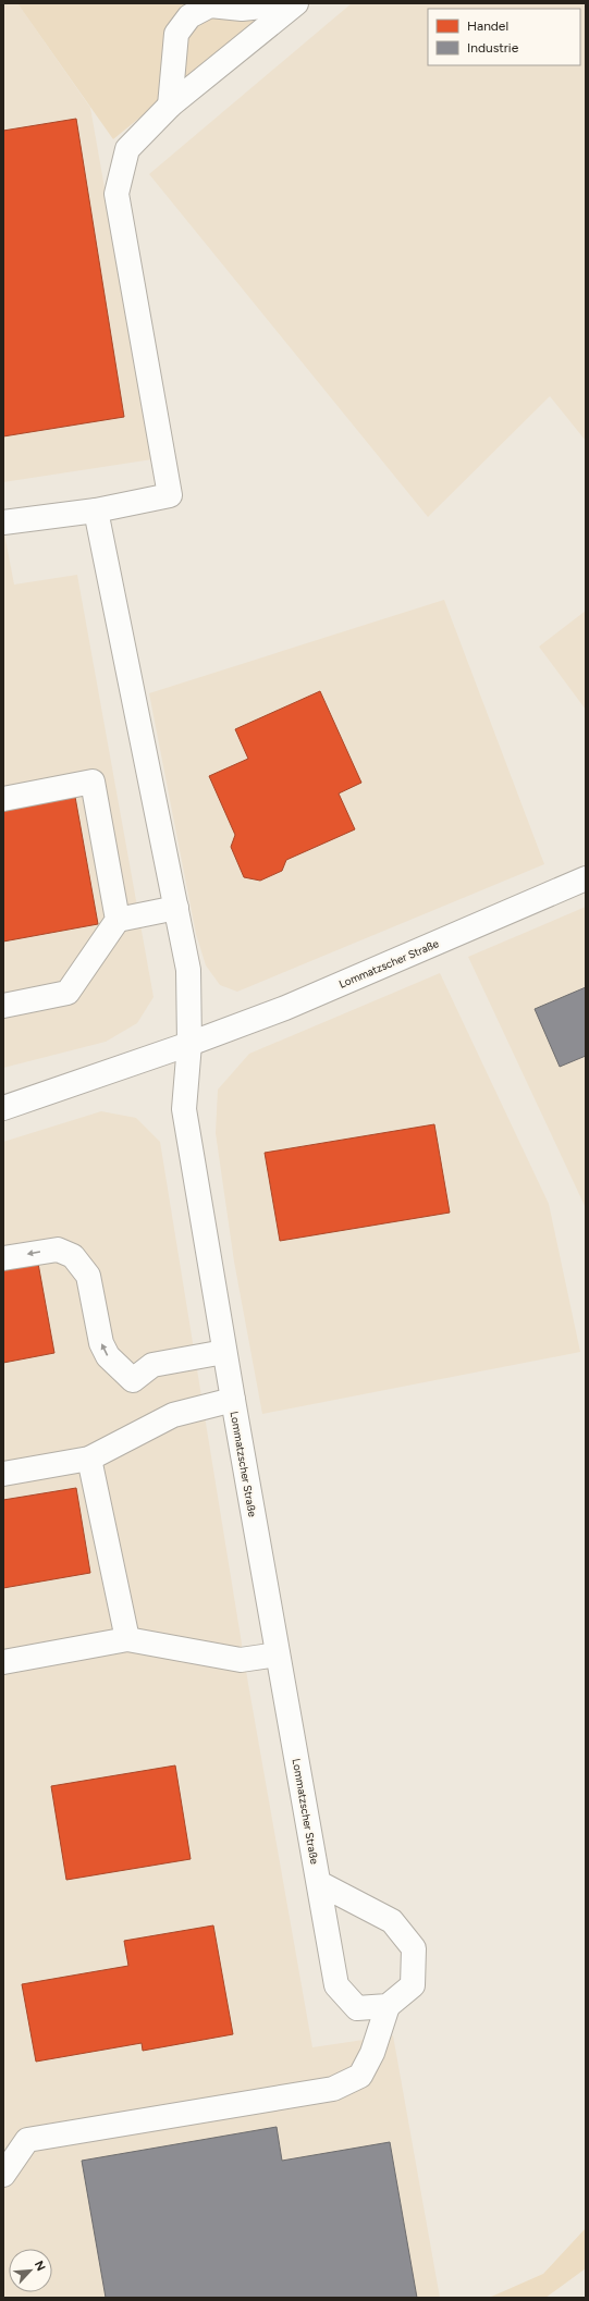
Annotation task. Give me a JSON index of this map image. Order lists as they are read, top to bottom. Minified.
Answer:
{"streets":{"street":["Lommatzscher Straße"]},"legend":["Handel","Industrie"],"north":"top right"}
